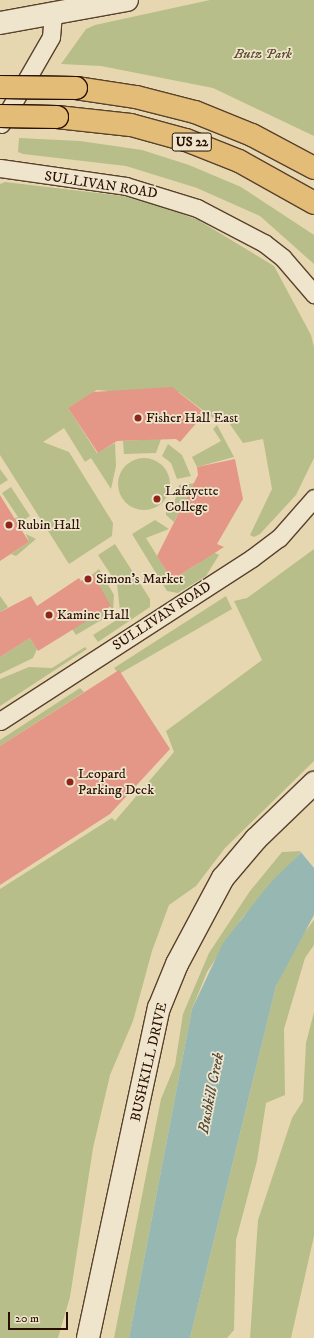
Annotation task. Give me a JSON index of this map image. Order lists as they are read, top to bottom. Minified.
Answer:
{"streets":{"highway":["US 22"],"street":["SULLIVAN ROAD","BUSHKILL DRIVE"]},"water":["Bushkill Creek"],"parks":["Butz Park"],"places":["Fisher Hall East","Lafayette College","Rubin Hall","Simon's Market","Kamine Hall","Leopard Parking Deck"],"scale_bar":"20 m"}
